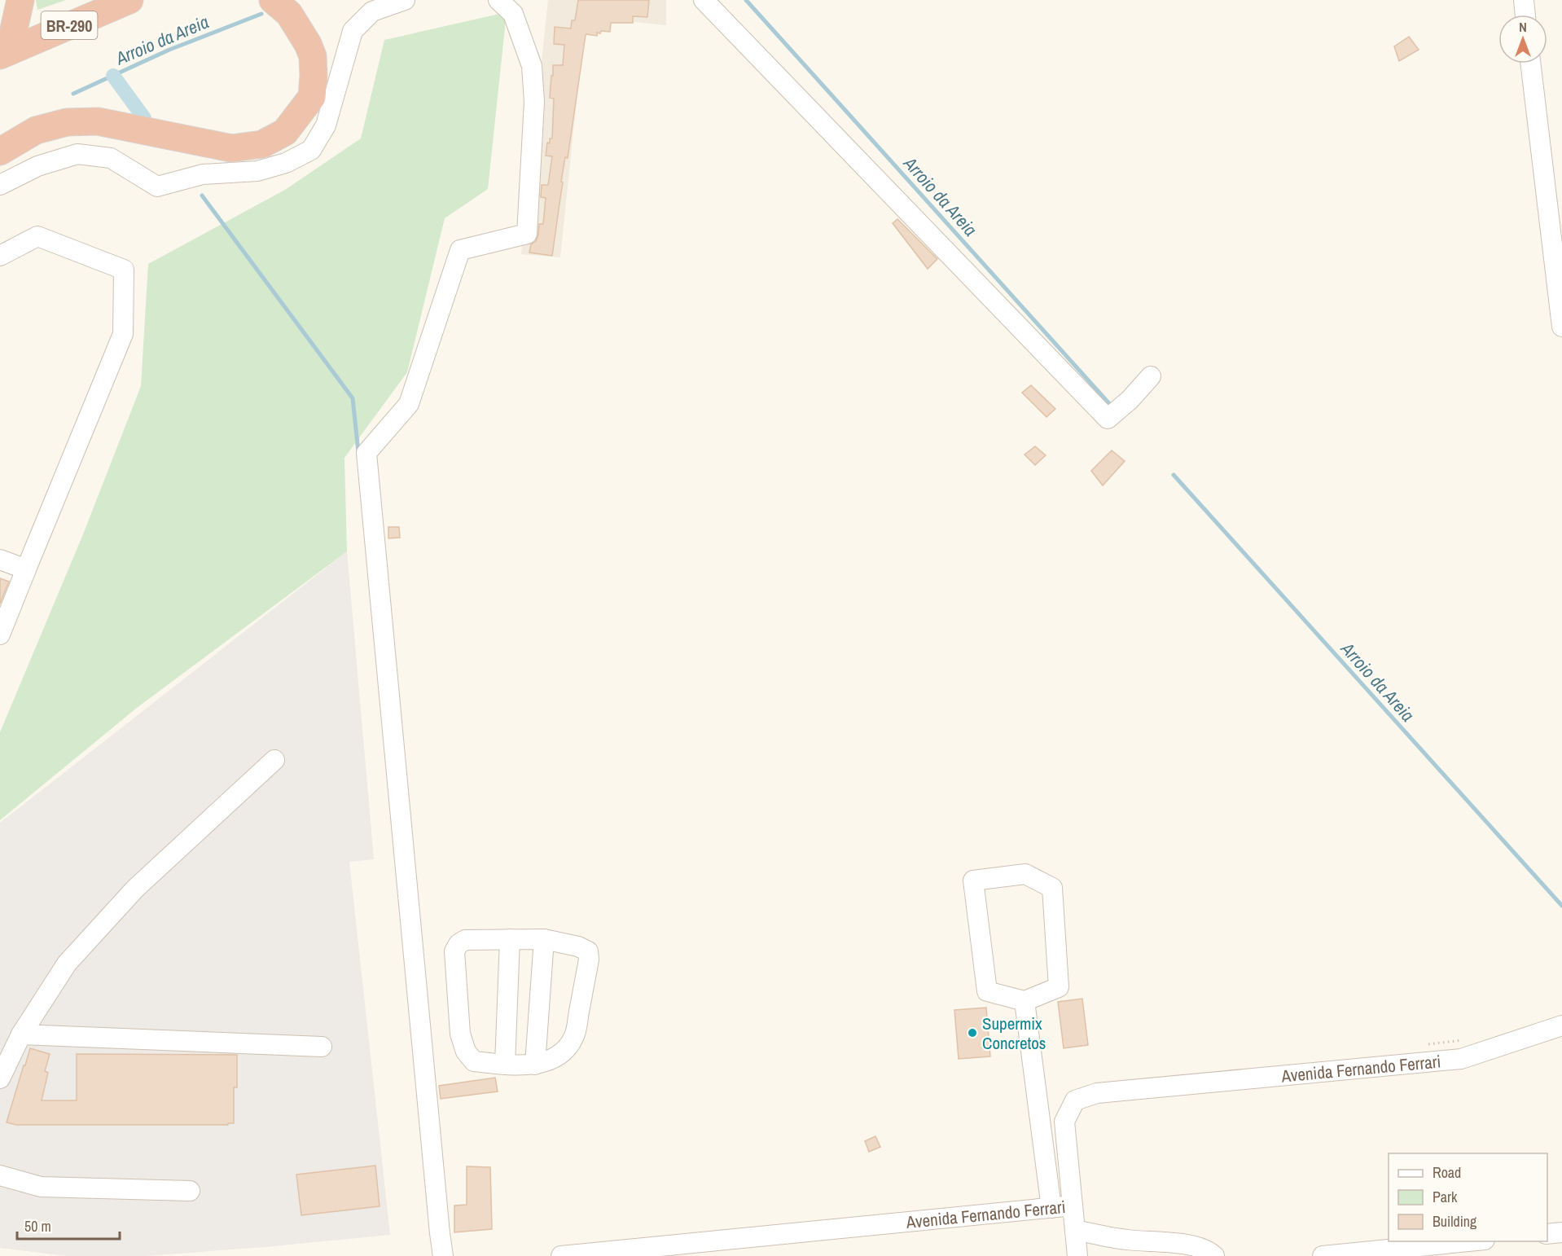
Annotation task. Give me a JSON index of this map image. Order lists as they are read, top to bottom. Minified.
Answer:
{"streets":{"highway":["BR-290"],"street":["Avenida Fernando Ferrari"]},"water":["Arroio da Areia"],"places":["Supermix Concretos"],"legend":["Road","Park","Building"],"scale_bar":"50 m","north":"top"}
